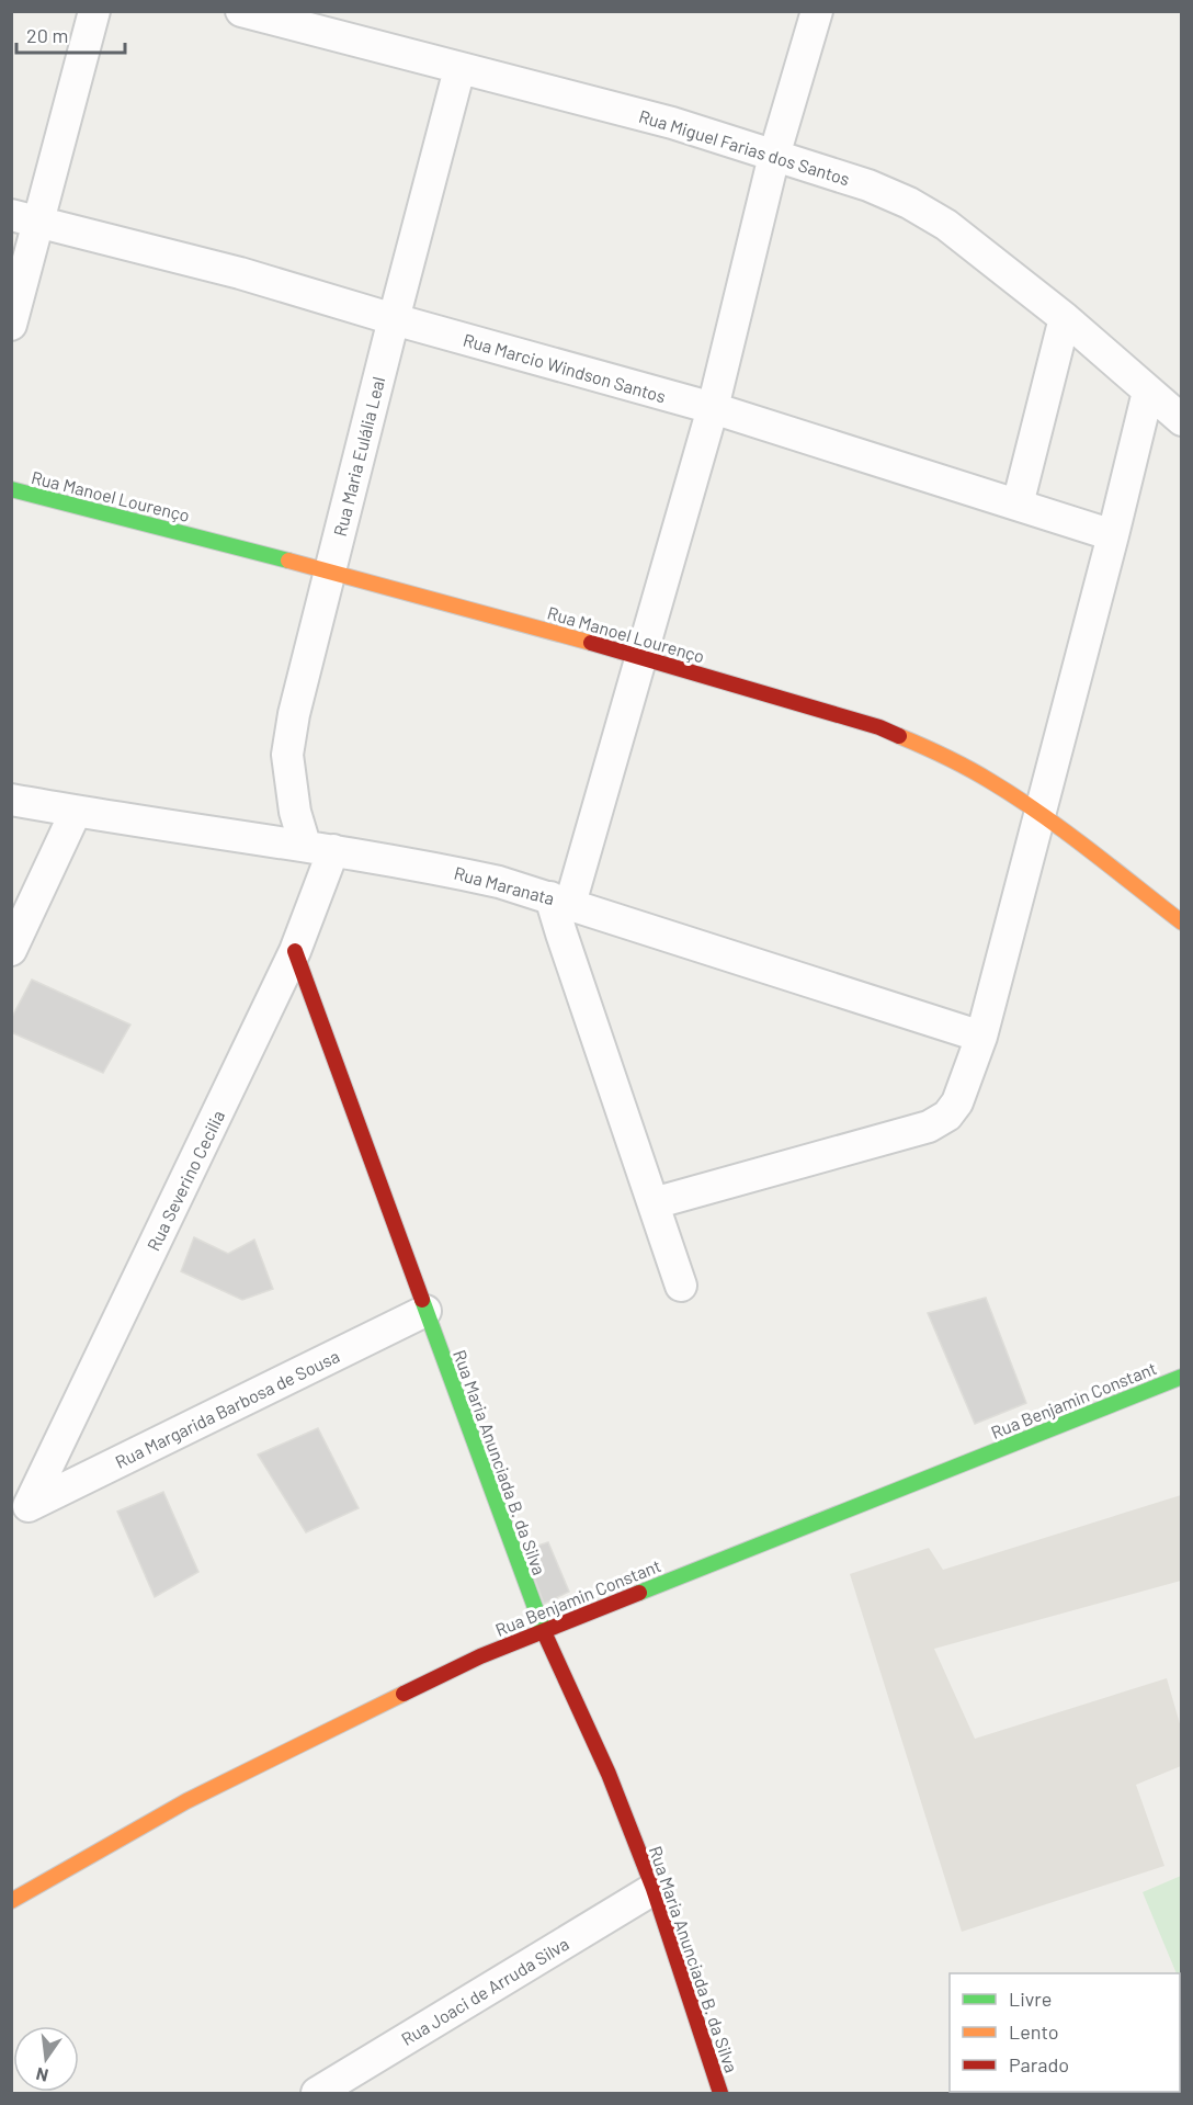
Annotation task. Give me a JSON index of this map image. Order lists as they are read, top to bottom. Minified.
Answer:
{"streets":{"street":["Rua Miguel Farias dos Santos","Rua Marcio Windson Santos","Rua Maria Eulália Leal","Rua Manoel Lourenço","Rua Maranata","Rua Severino Cecilia","Rua Benjamin Constant","Rua Margarida Barbosa de Sousa","Rua Maria Anunciada B. da Silva","Rua Joaci de Arruda Silva"]},"crossings":[["Rua Miguel Farias dos Santos","Rua Maria Eulália Leal"],["Rua Marcio Windson Santos","Rua Maria Eulália Leal"],["Rua Maria Eulália Leal","Rua Manoel Lourenço"],["Rua Maria Eulália Leal","Rua Maranata"],["Rua Maria Eulália Leal","Rua Severino Cecilia"],["Rua Maranata","Rua Severino Cecilia"],["Rua Severino Cecilia","Rua Margarida Barbosa de Sousa"],["Rua Severino Cecilia","Rua Maria Anunciada B. da Silva"],["Rua Benjamin Constant","Rua Maria Anunciada B. da Silva"],["Rua Margarida Barbosa de Sousa","Rua Maria Anunciada B. da Silva"],["Rua Maria Anunciada B. da Silva","Rua Joaci de Arruda Silva"]],"legend":["Livre","Lento","Parado"],"scale_bar":"20 m","north":"bottom"}
